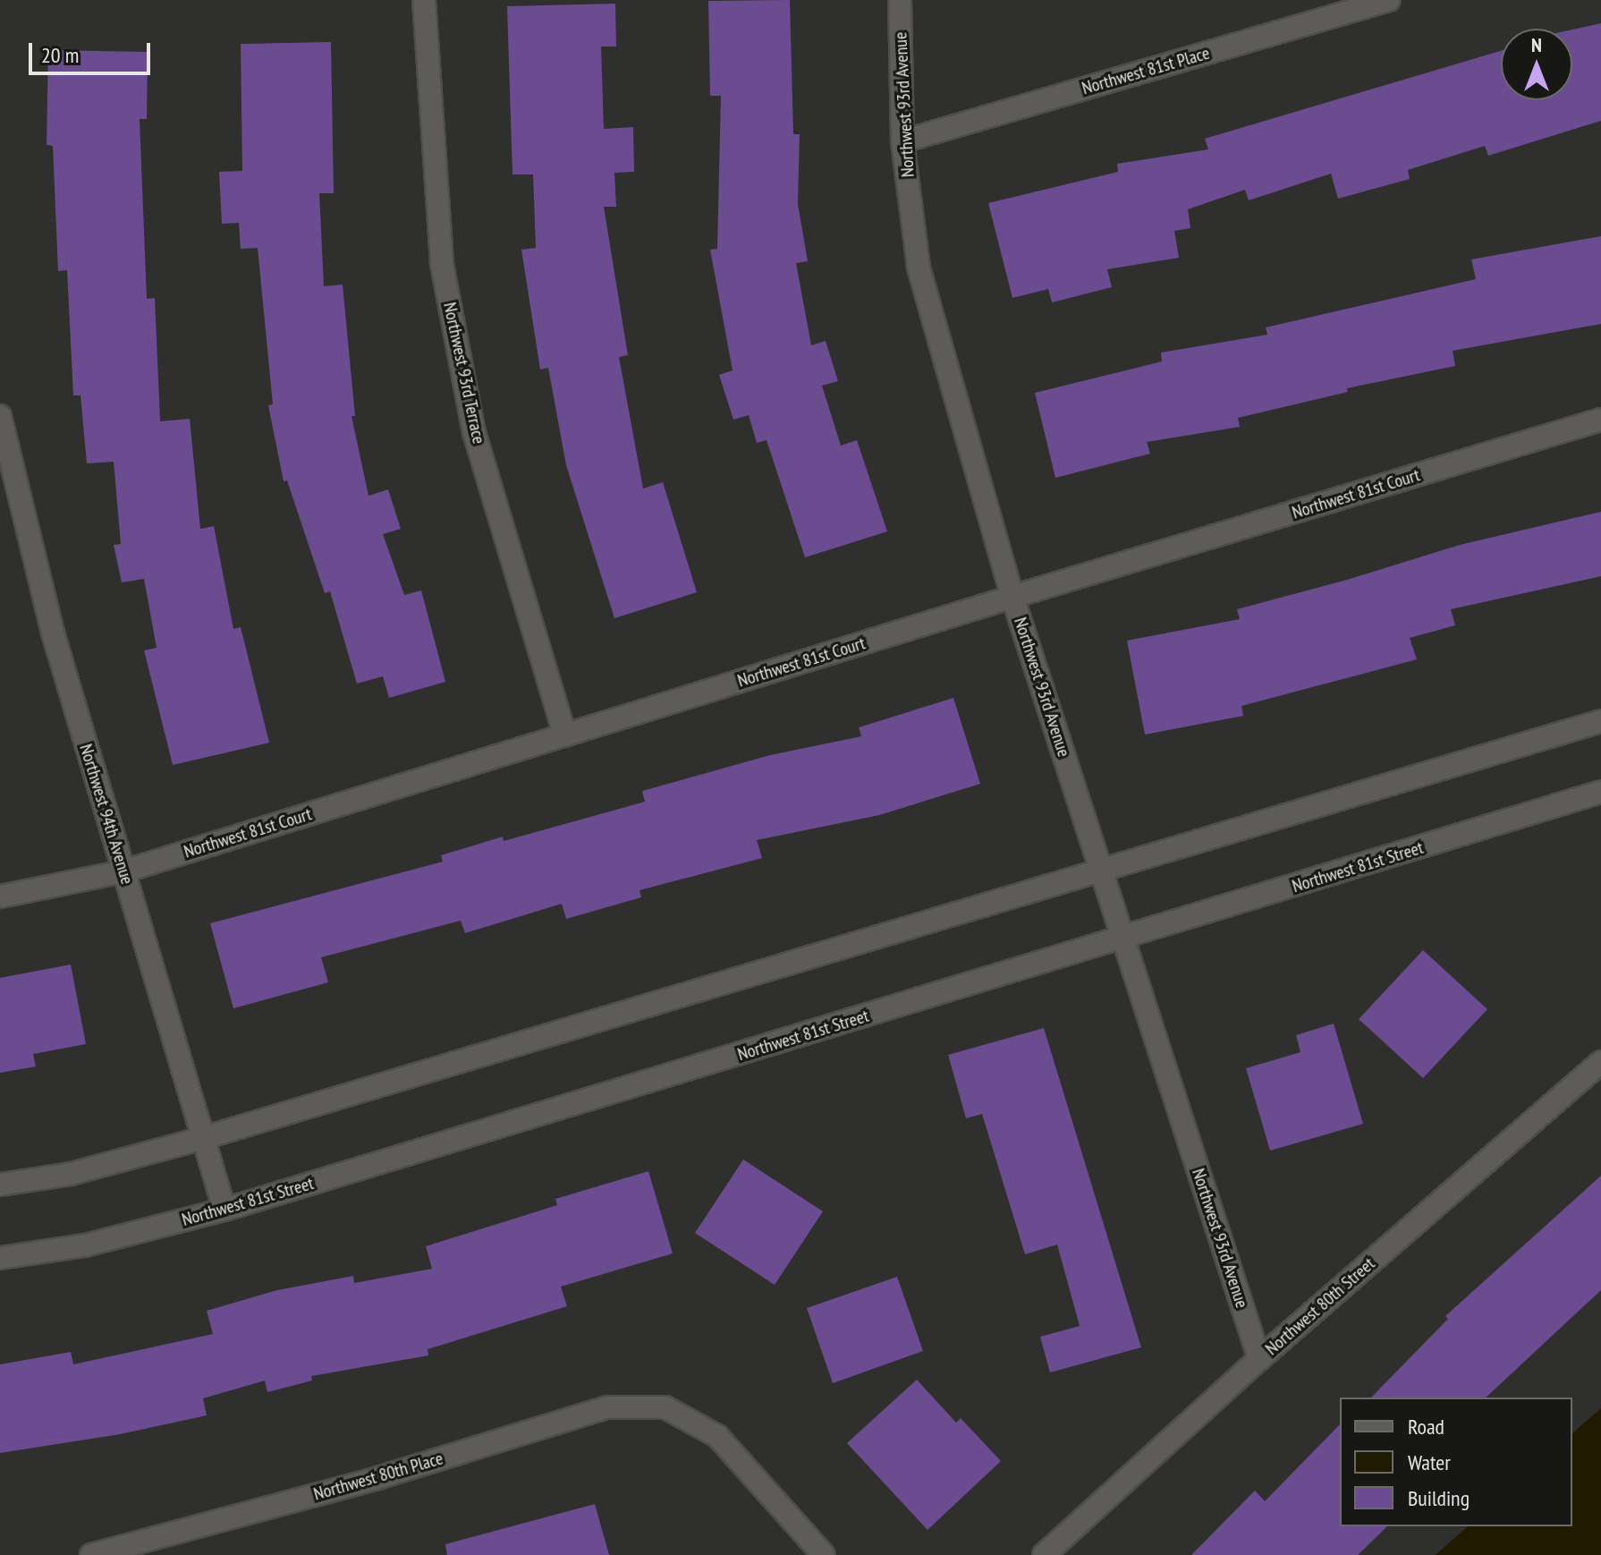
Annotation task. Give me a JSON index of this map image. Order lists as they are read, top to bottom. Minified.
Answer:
{"streets":{"street":["Northwest 81st Place","Northwest 93rd Avenue","Northwest 93rd Terrace","Northwest 81st Court","Northwest 94th Avenue","Northwest 81st Street","Northwest 80th Street","Northwest 80th Place"]},"crossings":[["Northwest 81st Place","Northwest 93rd Avenue"],["Northwest 93rd Avenue","Northwest 81st Court"],["Northwest 93rd Avenue","Northwest 81st Street"],["Northwest 93rd Avenue","Northwest 80th Street"],["Northwest 93rd Terrace","Northwest 81st Court"],["Northwest 81st Court","Northwest 94th Avenue"],["Northwest 94th Avenue","Northwest 81st Street"]],"legend":["Road","Water","Building"],"scale_bar":"20 m","north":"top"}
